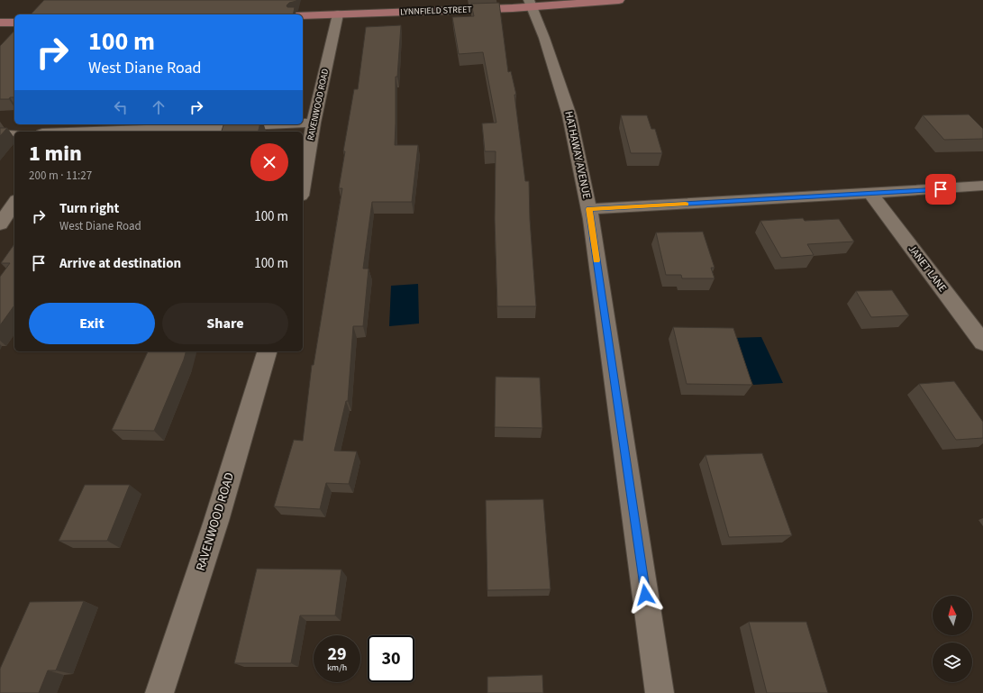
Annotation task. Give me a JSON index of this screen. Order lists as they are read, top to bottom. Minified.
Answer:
{"streets":{"main road":["LYNNFIELD STREET"],"street":["RAVENWOOD ROAD","HATHAWAY AVENUE","JANET LANE"]},"crossings":[["LYNNFIELD STREET","RAVENWOOD ROAD"],["LYNNFIELD STREET","HATHAWAY AVENUE"]],"north":"top","page":{"turn":["100 m","West Diane Road"],"heading":["1 min","200 m · 11:27"],"list":[{"name":"Turn right","note":"West Diane Road","value":"100 m"},{"name":"Arrive at destination","value":"100 m"}],"buttons":["Exit","Share"],"speed":"29 km/h","limit":"30"}}
